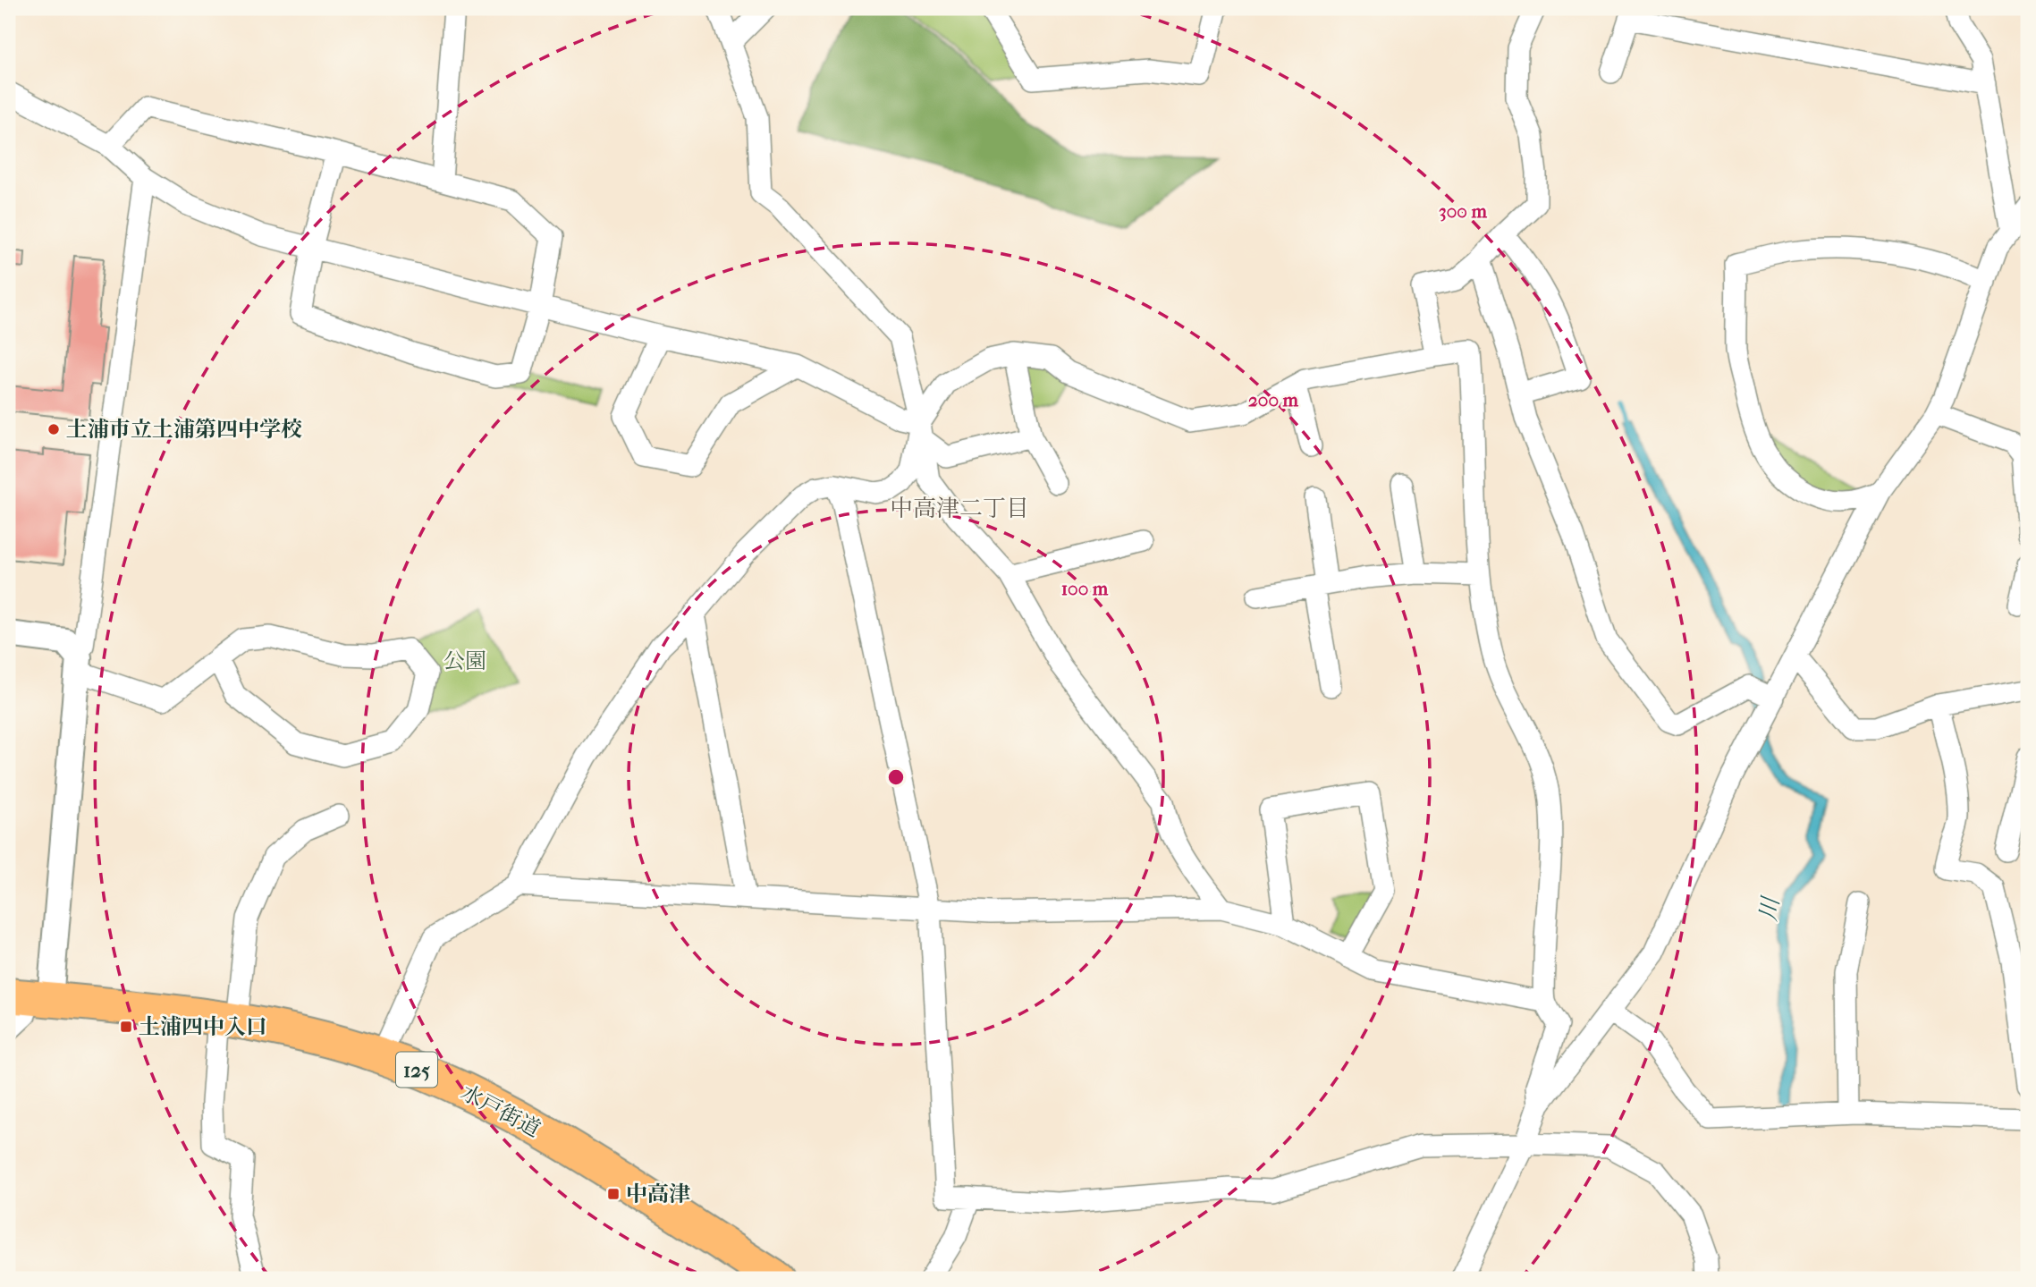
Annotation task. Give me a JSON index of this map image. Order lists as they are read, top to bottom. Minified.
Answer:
{"streets":{"highway":["125","水戸街道"]},"districts":["中高津二丁目"],"water":["川"],"parks":["公園"],"places":{"other":["土浦市立土浦第四中学校"],"transit":["土浦四中入口","中高津"]},"rings":["300 m","200 m","100 m"]}
